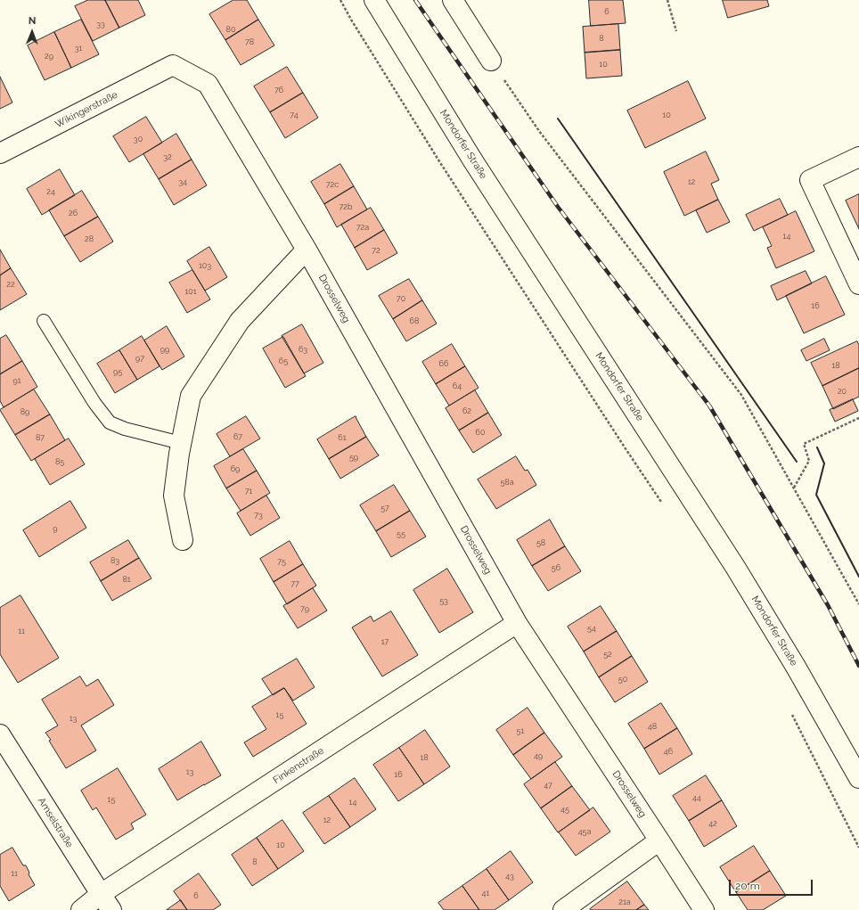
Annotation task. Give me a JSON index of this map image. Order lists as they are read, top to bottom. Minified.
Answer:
{"streets":{"street":["Wikingerstraße","Mondorfer Straße","Drosselweg","Finkenstraße","Amselstraße"]},"crossings":[["Wikingerstraße","Drosselweg"],["Drosselweg","Finkenstraße"],["Finkenstraße","Amselstraße"]],"house_numbers":["6","33","80","8","78","31","29","10","76","74","10","30","32","34","12","72c","24","72b","26","72a","14","28","72","103","22","101","70","16","68","99","63","97","65","66","18","95","91","64","20","62","89","60","67","87","61","59","85","69","58a","71","57","73","9","55","58","83","75","56","81","77","53","79","54","11","17","52","50","15","13","48","51","46","49","18","13","16","47","44","15","14","45","12","42","45a","10","8","11","43","41","6","21a"],"scale_bar":"20 m","north":"top"}
